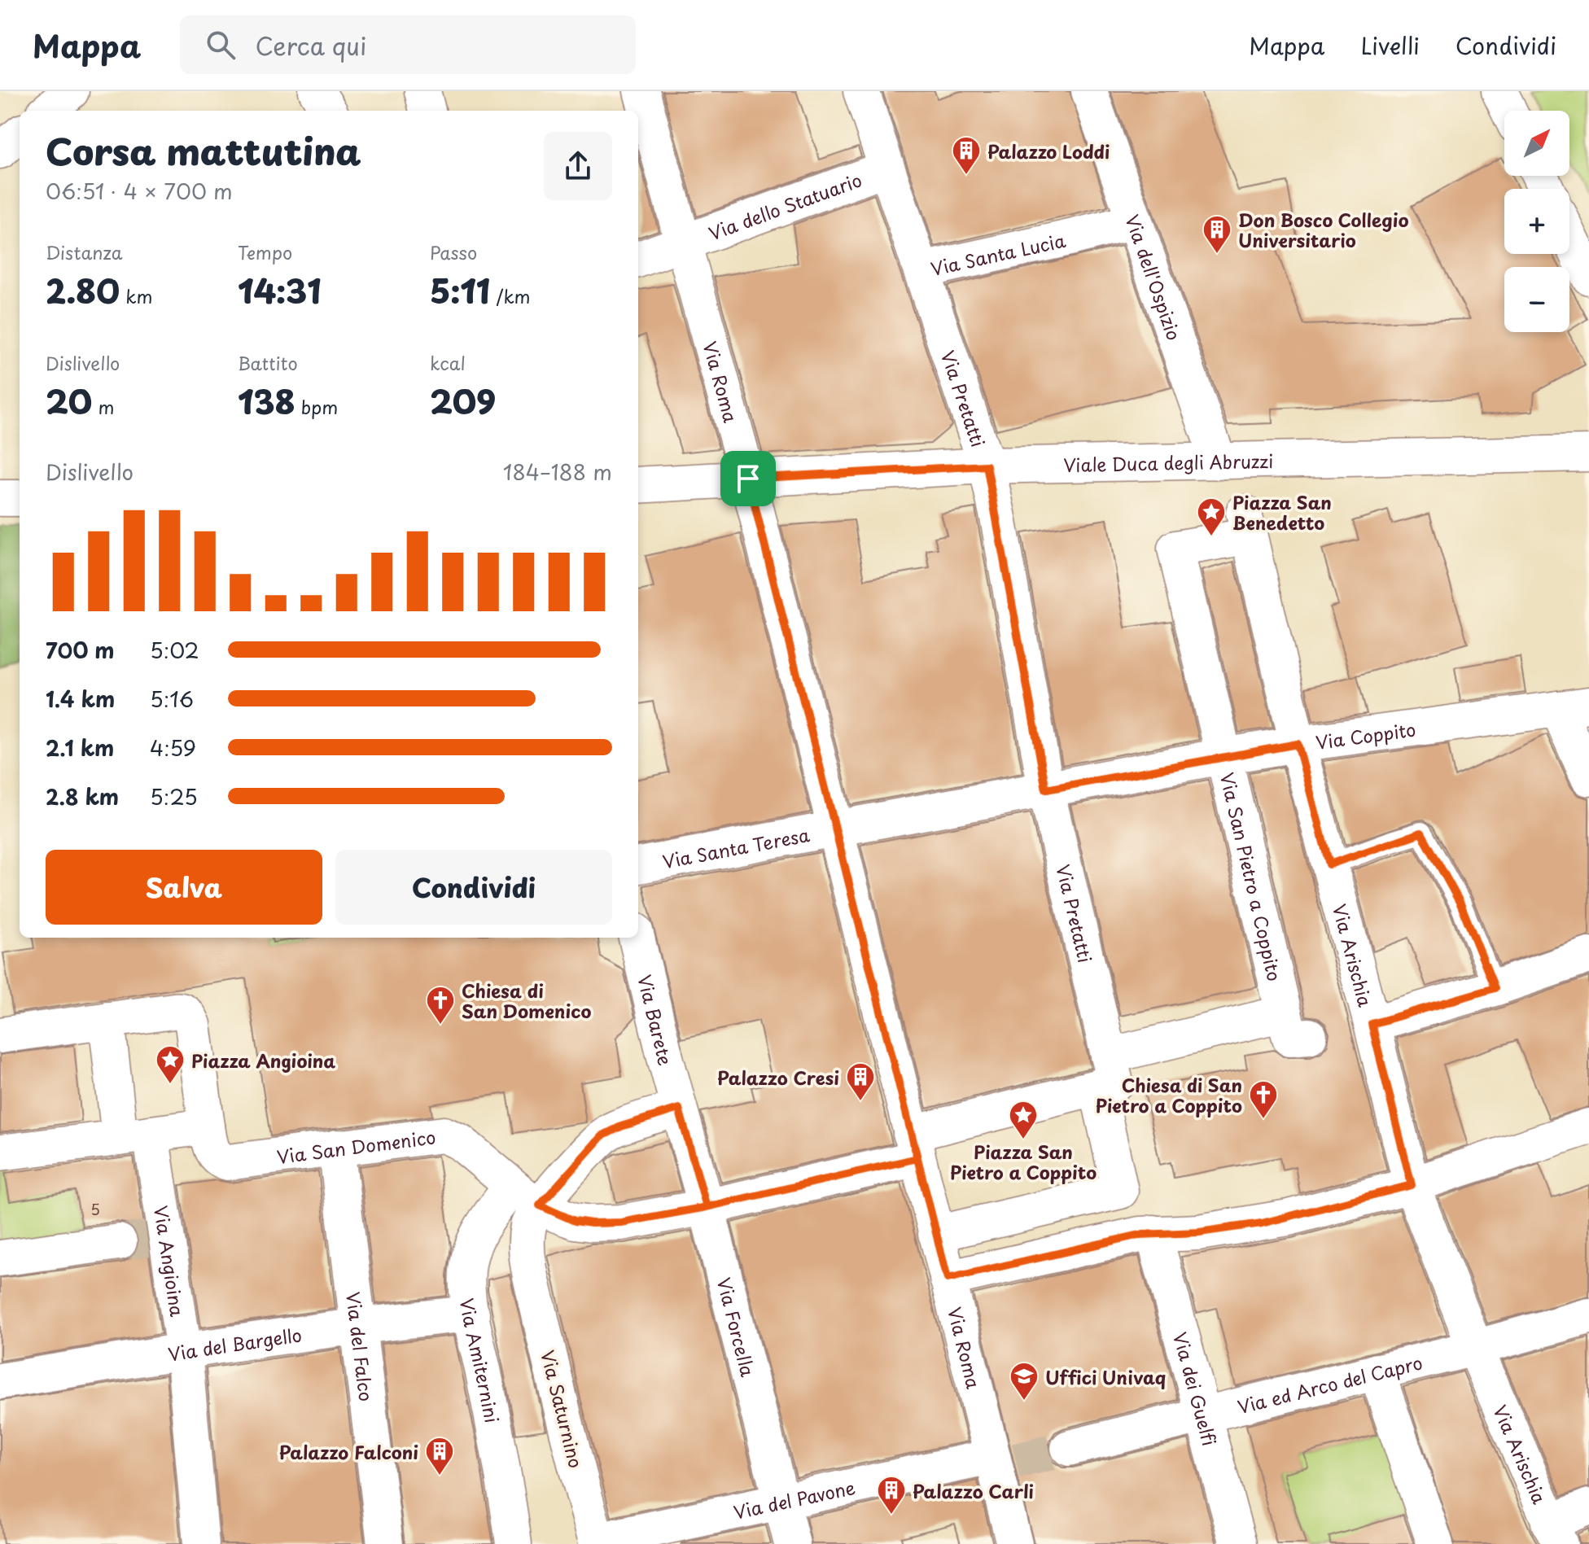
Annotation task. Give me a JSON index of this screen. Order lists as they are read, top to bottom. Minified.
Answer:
{"streets":{"street":["Via dello Statuario","Via Santa Lucia","Via dell'Ospizio","Via Roma","Via Pretatti","Viale Duca degli Abruzzi","Via Coppito","Via Santa Teresa","Via San Pietro a Coppito","Via Arischia","Via Barete","Via San Domenico","Via Angioina","Via Forcella","Via del Bargello","Via del Falco","Via Amiternini","Via ed Arco del Capro","Via dei Guelfi","Via Saturnino","Via del Pavone"]},"crossings":[["Via dello Statuario","Via Roma"],["Via dello Statuario","Via Pretatti"],["Via Santa Lucia","Via dell'Ospizio"],["Via Santa Lucia","Via Pretatti"],["Via dell'Ospizio","Viale Duca degli Abruzzi"],["Via Roma","Viale Duca degli Abruzzi"],["Via Roma","Via Coppito"],["Via Roma","Via Santa Teresa"],["Via Roma","Via San Domenico"],["Via Roma","Via del Pavone"],["Via Pretatti","Viale Duca degli Abruzzi"],["Via Pretatti","Via Coppito"],["Via Pretatti","Via San Pietro a Coppito"],["Via Coppito","Via Santa Teresa"],["Via Coppito","Via San Pietro a Coppito"],["Via Coppito","Via Arischia"],["Via San Pietro a Coppito","Via Arischia"],["Via Arischia","Via ed Arco del Capro"],["Via Barete","Via Forcella"],["Via San Domenico","Via Forcella"],["Via San Domenico","Via del Falco"],["Via San Domenico","Via Amiternini"],["Via San Domenico","Via Saturnino"],["Via Angioina","Via del Bargello"],["Via Forcella","Via del Pavone"],["Via del Bargello","Via del Falco"],["Via del Bargello","Via Amiternini"],["Via Amiternini","Via Saturnino"],["Via ed Arco del Capro","Via dei Guelfi"],["Via Saturnino","Via del Pavone"]],"places":{"building":["Palazzo Loddi","Don Bosco Collegio Universitario","Palazzo Cresi","Palazzo Falconi","Palazzo Carli"],"place":["Piazza San Benedetto","Piazza Angioina","Piazza San Pietro a Coppito"],"church":["Chiesa di San Domenico","Chiesa di San Pietro a Coppito"],"school or university":["Uffici Univaq"]},"house_numbers":["5"],"north":"top right","page":{"header":"Mappa","search":"Cerca qui","nav":["Mappa","Livelli","Condividi"],"map_buttons":["+","−"],"heading":["Corsa mattutina","06:51 · 4 × 700 m"],"stats":[["Distanza","2.80 km"],["Tempo","14:31"],["Passo","5:11 /km"],["Dislivello","20 m"],["Battito","138 bpm"],["kcal","209"]],"chart":["Dislivello","184–188 m"],"list":[{"name":"700 m","note":"5:02"},{"name":"1.4 km","note":"5:16"},{"name":"2.1 km","note":"4:59"},{"name":"2.8 km","note":"5:25"}],"buttons":["Salva","Condividi"]}}
